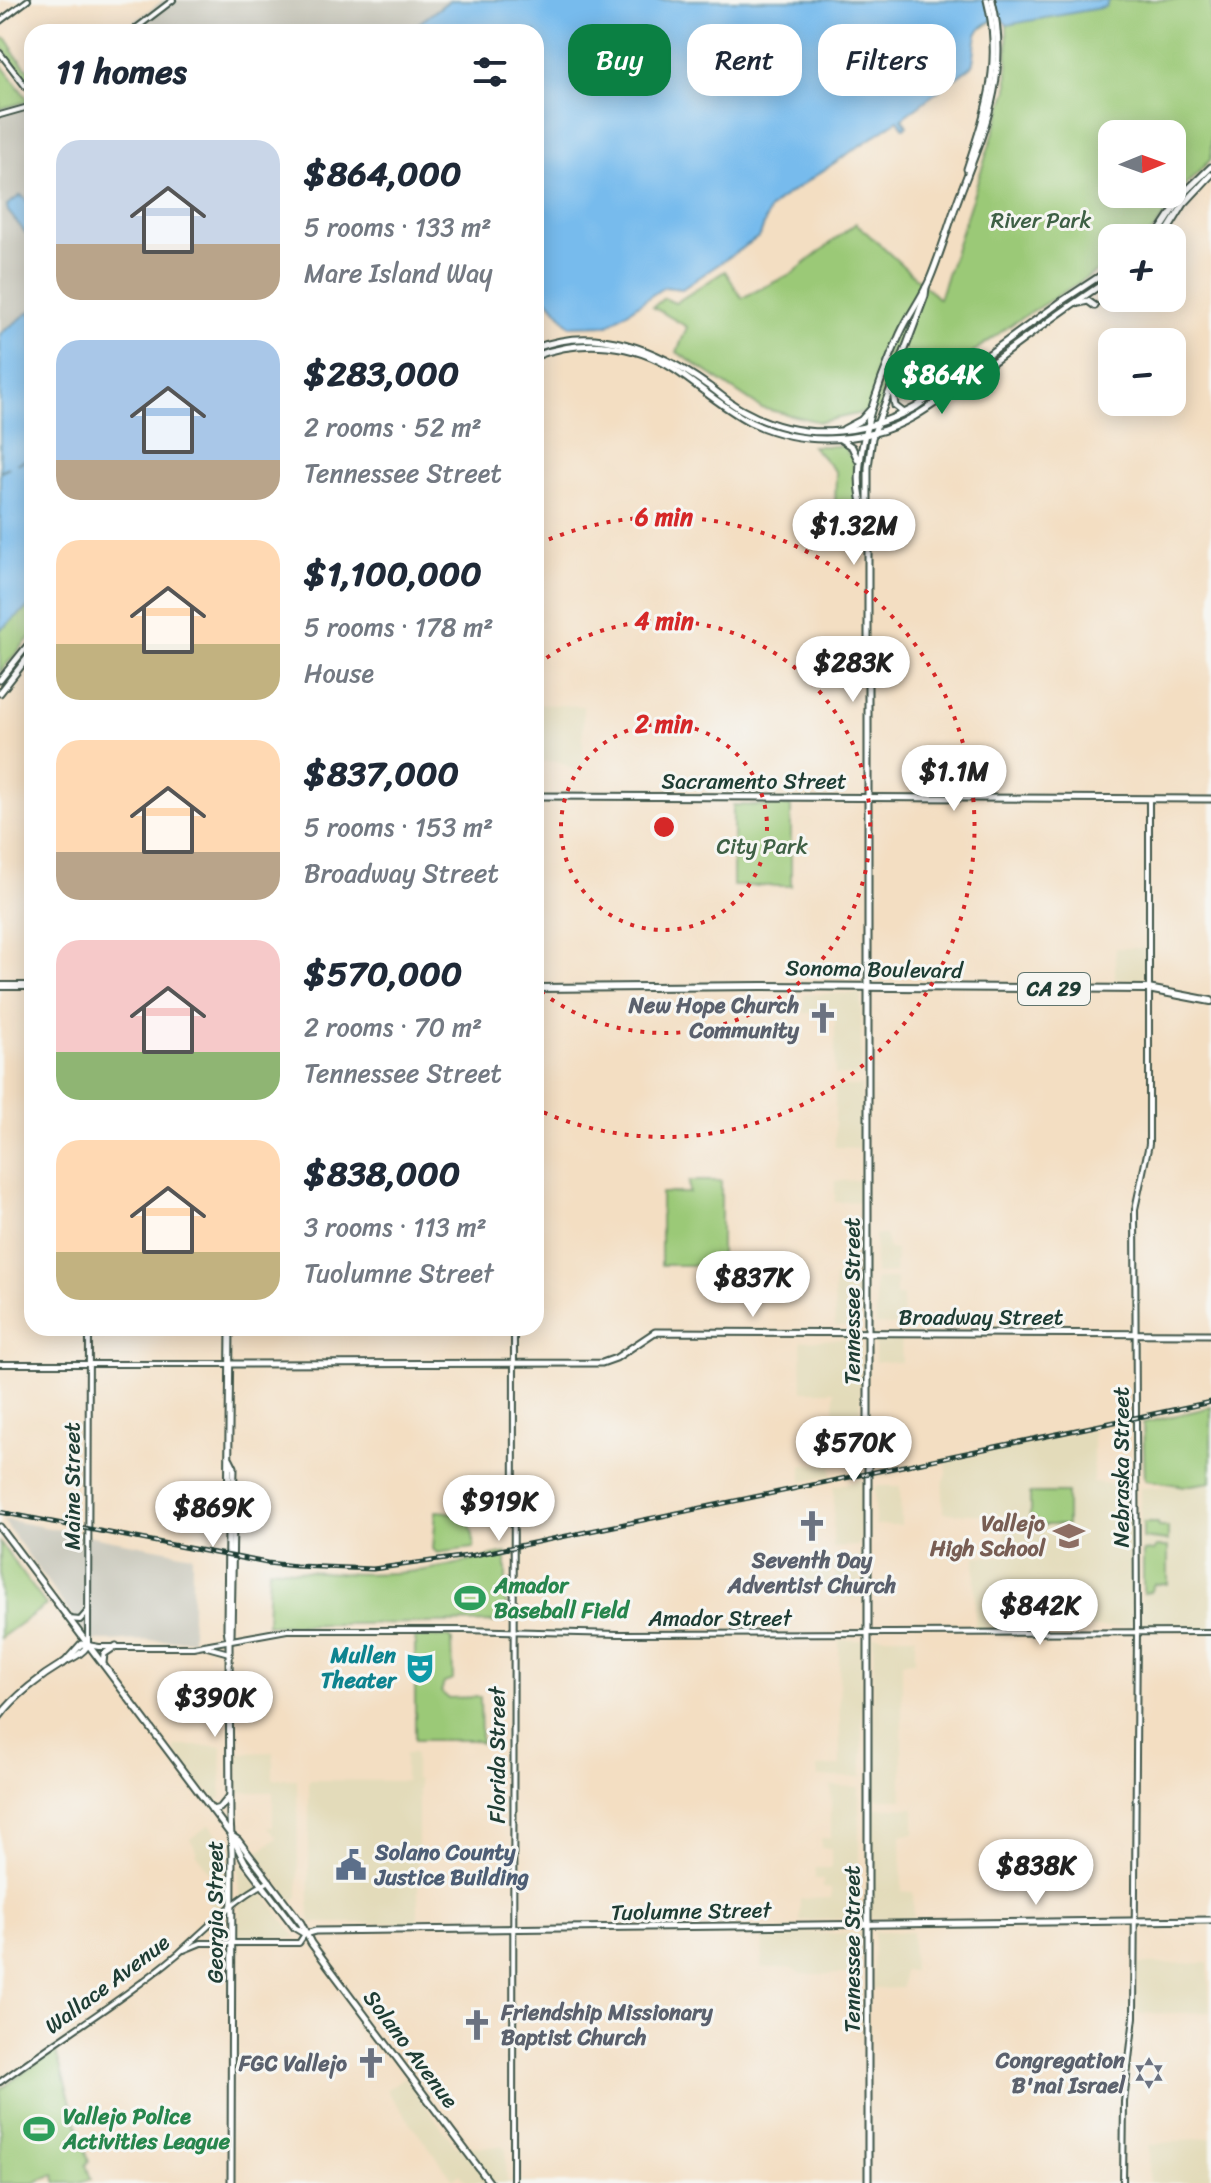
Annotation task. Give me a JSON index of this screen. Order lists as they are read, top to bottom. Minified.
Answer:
{"streets":{"main road":["Sacramento Street","Sonoma Boulevard","CA 29","Tennessee Street","Broadway Street","Tuolumne Street","Georgia Street","Solano Avenue"],"street":["Nebraska Street","Maine Street","Amador Street","Florida Street","Wallace Avenue"]},"crossings":[["Sacramento Street","Tennessee Street"],["Sacramento Street","Nebraska Street"],["Sonoma Boulevard","Tennessee Street"],["Sonoma Boulevard","Nebraska Street"],["Tennessee Street","Broadway Street"],["Tennessee Street","Amador Street"],["Tennessee Street","Tuolumne Street"],["Broadway Street","Nebraska Street"],["Broadway Street","Florida Street"],["Nebraska Street","Amador Street"],["Nebraska Street","Tuolumne Street"],["Maine Street","Amador Street"],["Maine Street","Solano Avenue"],["Amador Street","Florida Street"],["Amador Street","Georgia Street"],["Amador Street","Solano Avenue"],["Florida Street","Tuolumne Street"],["Tuolumne Street","Georgia Street"],["Tuolumne Street","Wallace Avenue"],["Tuolumne Street","Solano Avenue"],["Georgia Street","Wallace Avenue"],["Georgia Street","Solano Avenue"],["Wallace Avenue","Solano Avenue"]],"parks":["River Park","City Park"],"places":{"church":["New Hope Church Community","Seventh Day Adventist Church","Friendship Missionary Baptist Church","FGC Vallejo"],"school or university":["Vallejo High School"],"sports":["Amador Baseball Field","Vallejo Police Activities League"],"theatre":["Mullen Theater"],"public building":["Solano County Justice Building"],"synagogue":["Congregation B'nai Israel"]},"north":"right","page":{"chip":["Buy","Rent","Filters"],"heading":"11 homes","map_buttons":["+","−"],"list":[{"name":"$864,000","note":"5 rooms · 133 m² · Mare Island Way"},{"name":"$283,000","note":"2 rooms · 52 m² · Tennessee Street"},{"name":"$1,100,000","note":"5 rooms · 178 m² · House"},{"name":"$837,000","note":"5 rooms · 153 m² · Broadway Street"},{"name":"$570,000","note":"2 rooms · 70 m² · Tennessee Street"},{"name":"$838,000","note":"3 rooms · 113 m² · Tuolumne Street"}],"price":["$864K","$1.32M","$283K","$1.1M","$837K","$570K","$919K","$869K","$842K","$390K","$838K"]},"rings":["6 min","4 min","2 min"]}
